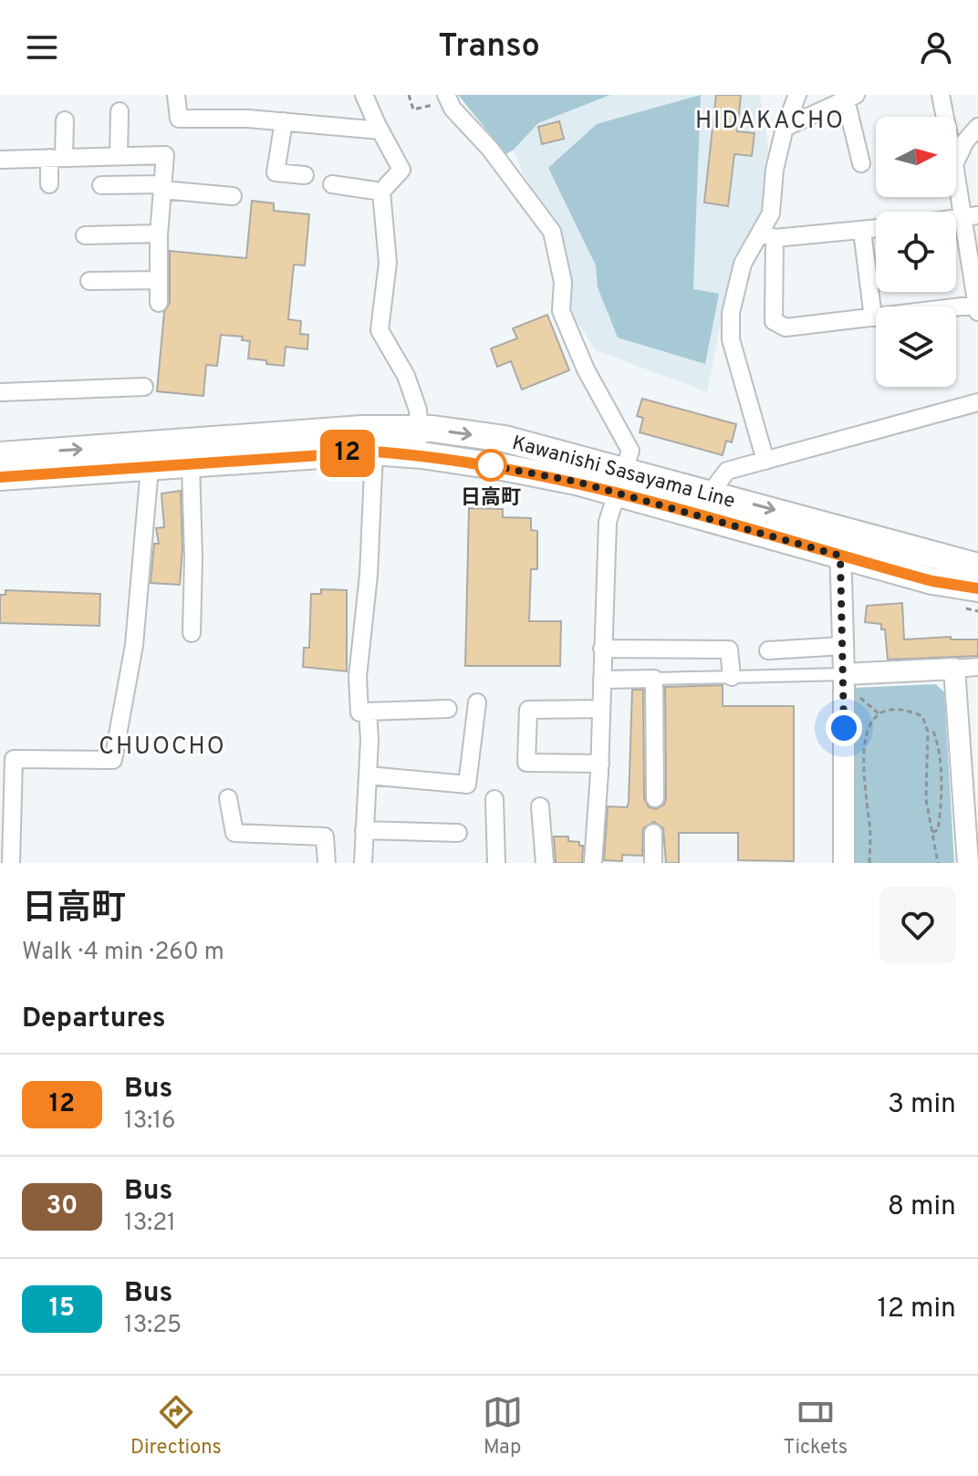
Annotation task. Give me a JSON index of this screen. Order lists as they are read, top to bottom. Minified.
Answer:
{"streets":{"main road":["Kawanishi Sasayama Line"]},"districts":["HIDAKACHO","CHUOCHO"],"places":["日高町"],"lines":["bus line 12"],"north":"right","page":{"header":"Transo","on_map":"12","heading":[["日高町","Walk · 4 min · 260 m"],"Departures"],"list":[{"mark":"12","name":"Bus","note":"13:16","value":"3 min"},{"mark":"30","name":"Bus","note":"13:21","value":"8 min"},{"mark":"15","name":"Bus","note":"13:25","value":"12 min"}],"tabs":["Directions","Map","Tickets"]}}
